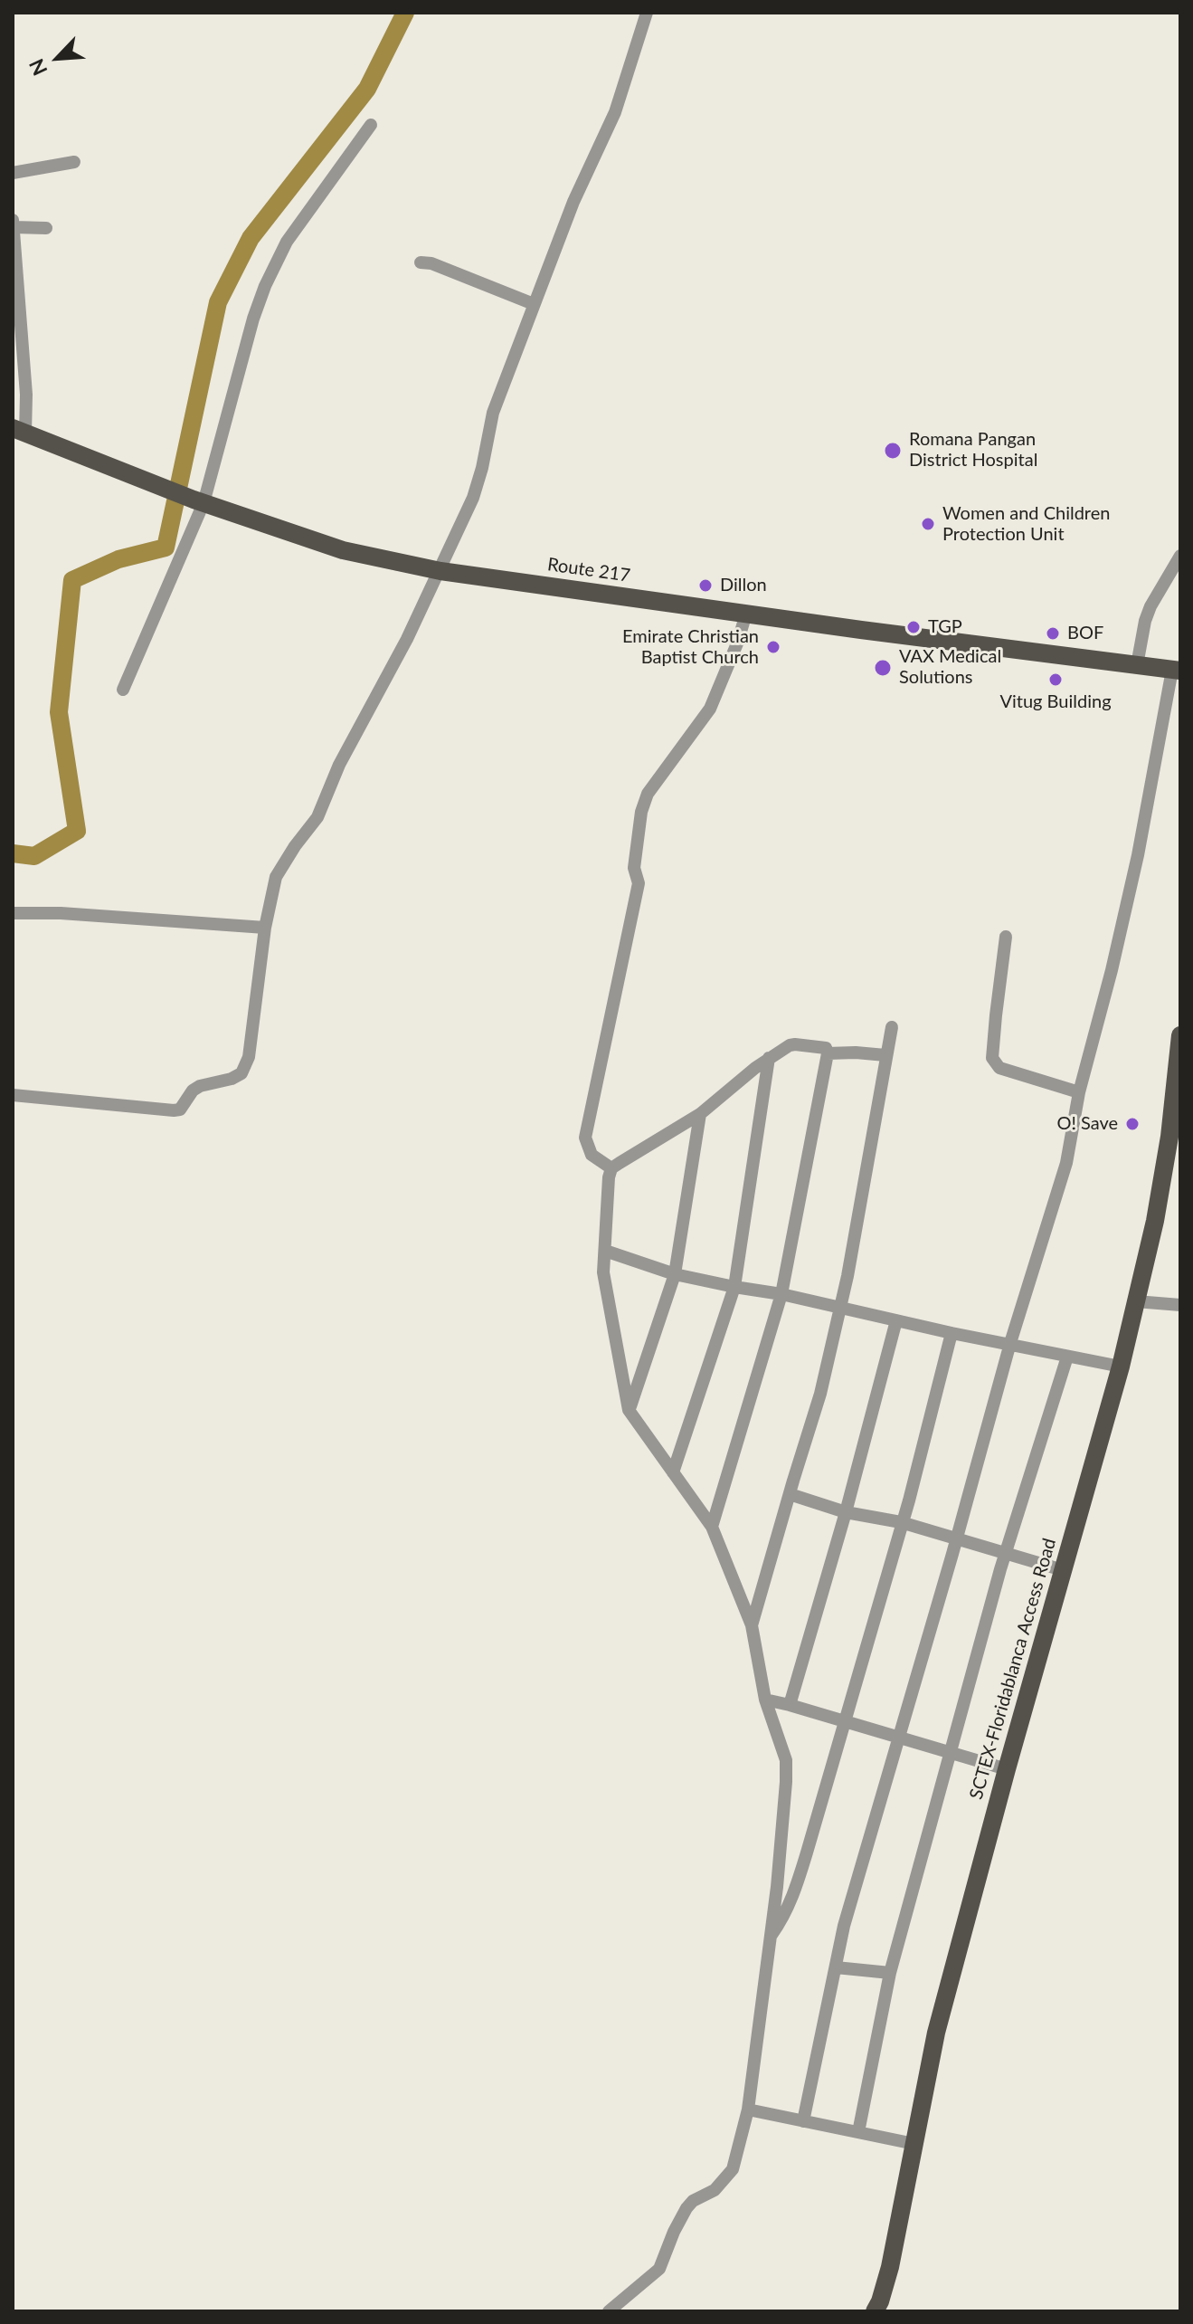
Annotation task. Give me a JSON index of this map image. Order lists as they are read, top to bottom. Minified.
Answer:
{"streets":{"main road":["Route 217","SCTEX-Floridablanca Access Road"]},"places":["Romana Pangan District Hospital","Women and Children Protection Unit","Dillon","TGP","BOF","Emirate Christian Baptist Church","VAX Medical Solutions","Vitug Building","O! Save"],"north":"bottom left"}
